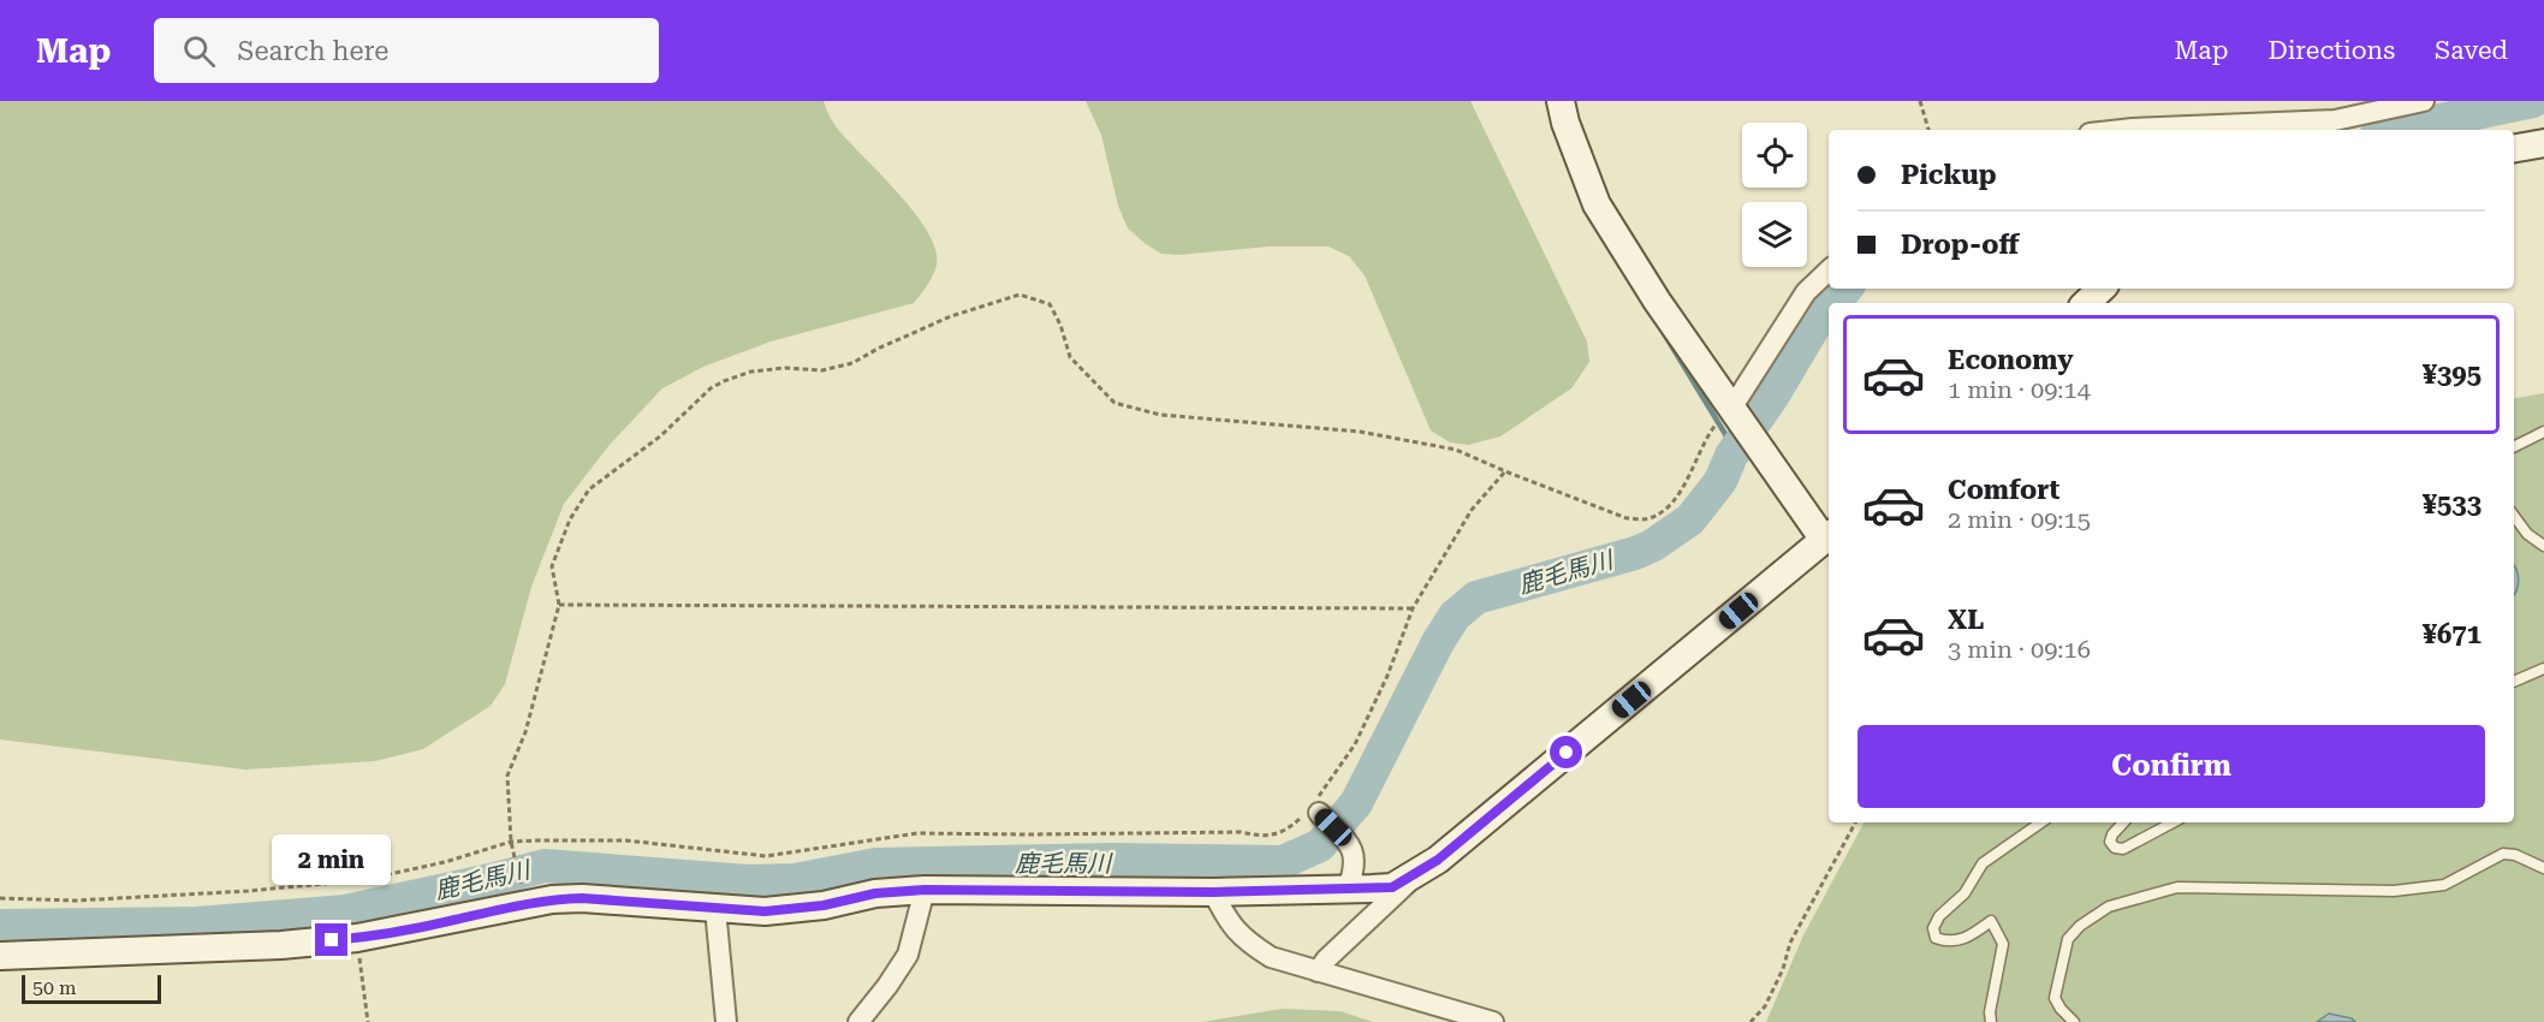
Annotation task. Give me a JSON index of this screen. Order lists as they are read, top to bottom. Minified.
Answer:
{"water":["鹿毛馬川"],"scale_bar":"50 m","page":{"header":"Map","search":"Search here","nav":["Map","Directions","Saved"],"banner":["Pickup","Drop-off"],"list":[{"name":"Economy","note":"1 min · 09:14","value":"¥395"},{"name":"Comfort","note":"2 min · 09:15","value":"¥533"},{"name":"XL","note":"3 min · 09:16","value":"¥671"}],"buttons":"Confirm","bubble":"2 min","scale":"50 m"}}
